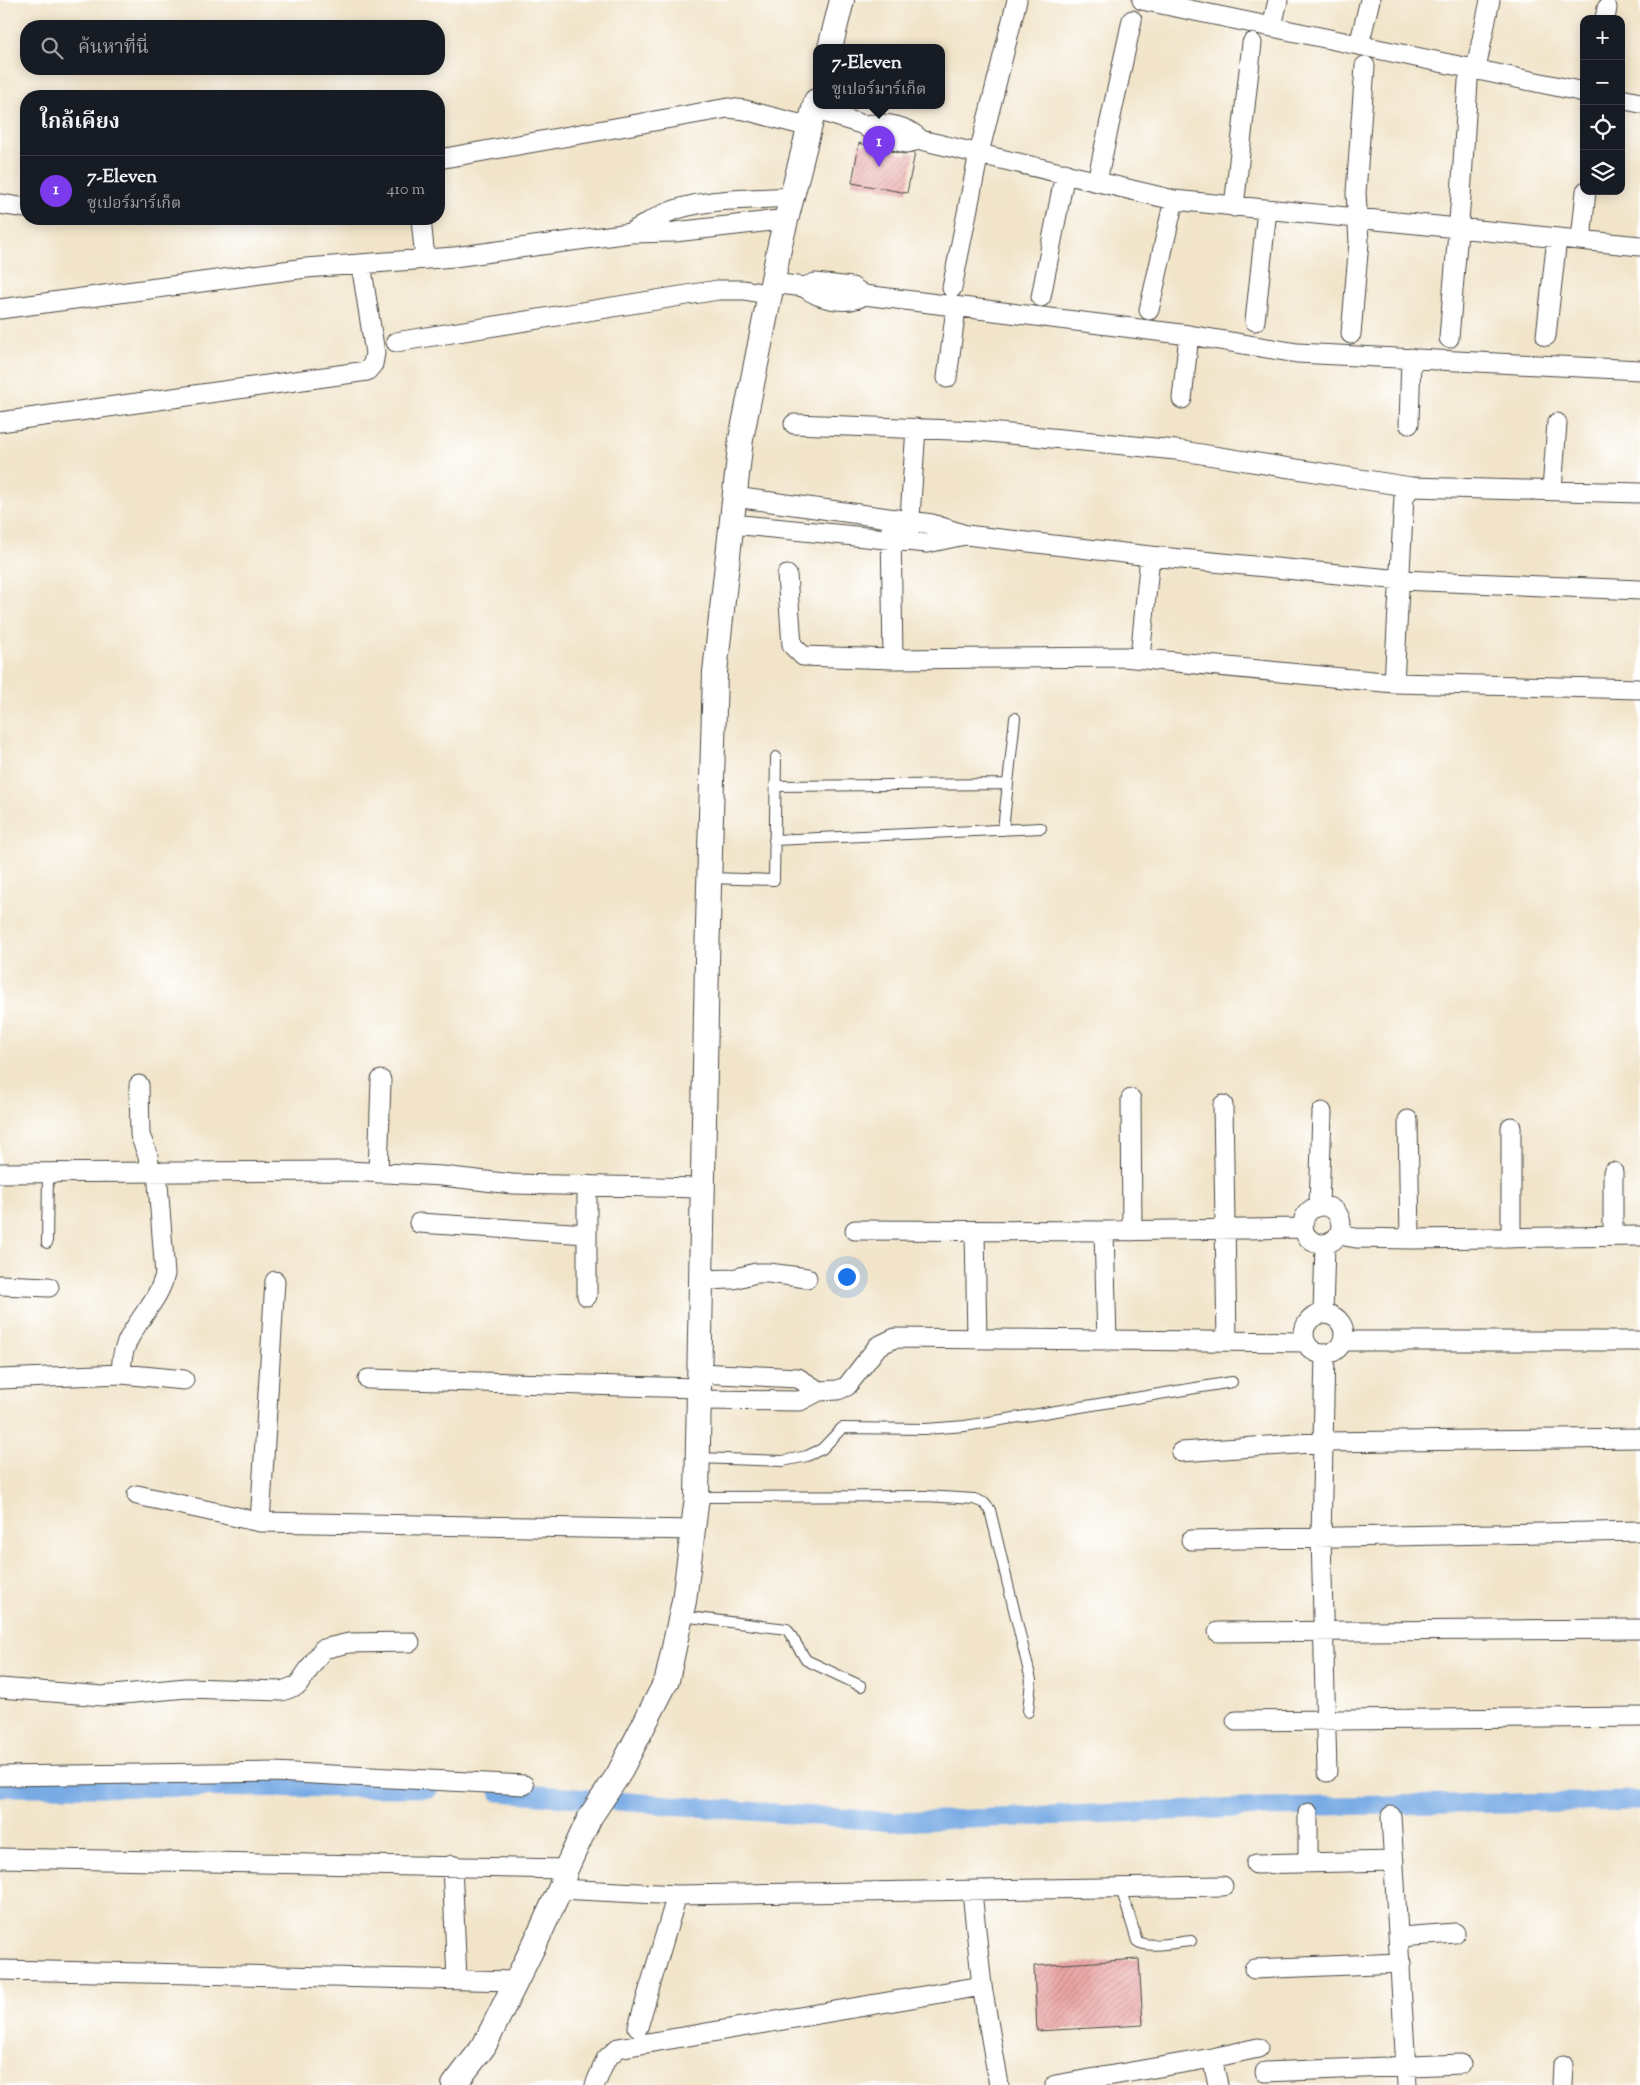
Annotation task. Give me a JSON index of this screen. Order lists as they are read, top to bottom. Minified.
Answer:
{"page":{"map_buttons":["+","−"],"search":"ค้นหาที่นี่","popup":["7-Eleven","ซูเปอร์มาร์เก็ต"],"heading":"ใกล้เคียง","pins":"1","list":[{"mark":"1","name":"7-Eleven","note":"ซูเปอร์มาร์เก็ต","value":"410 m"}]}}
